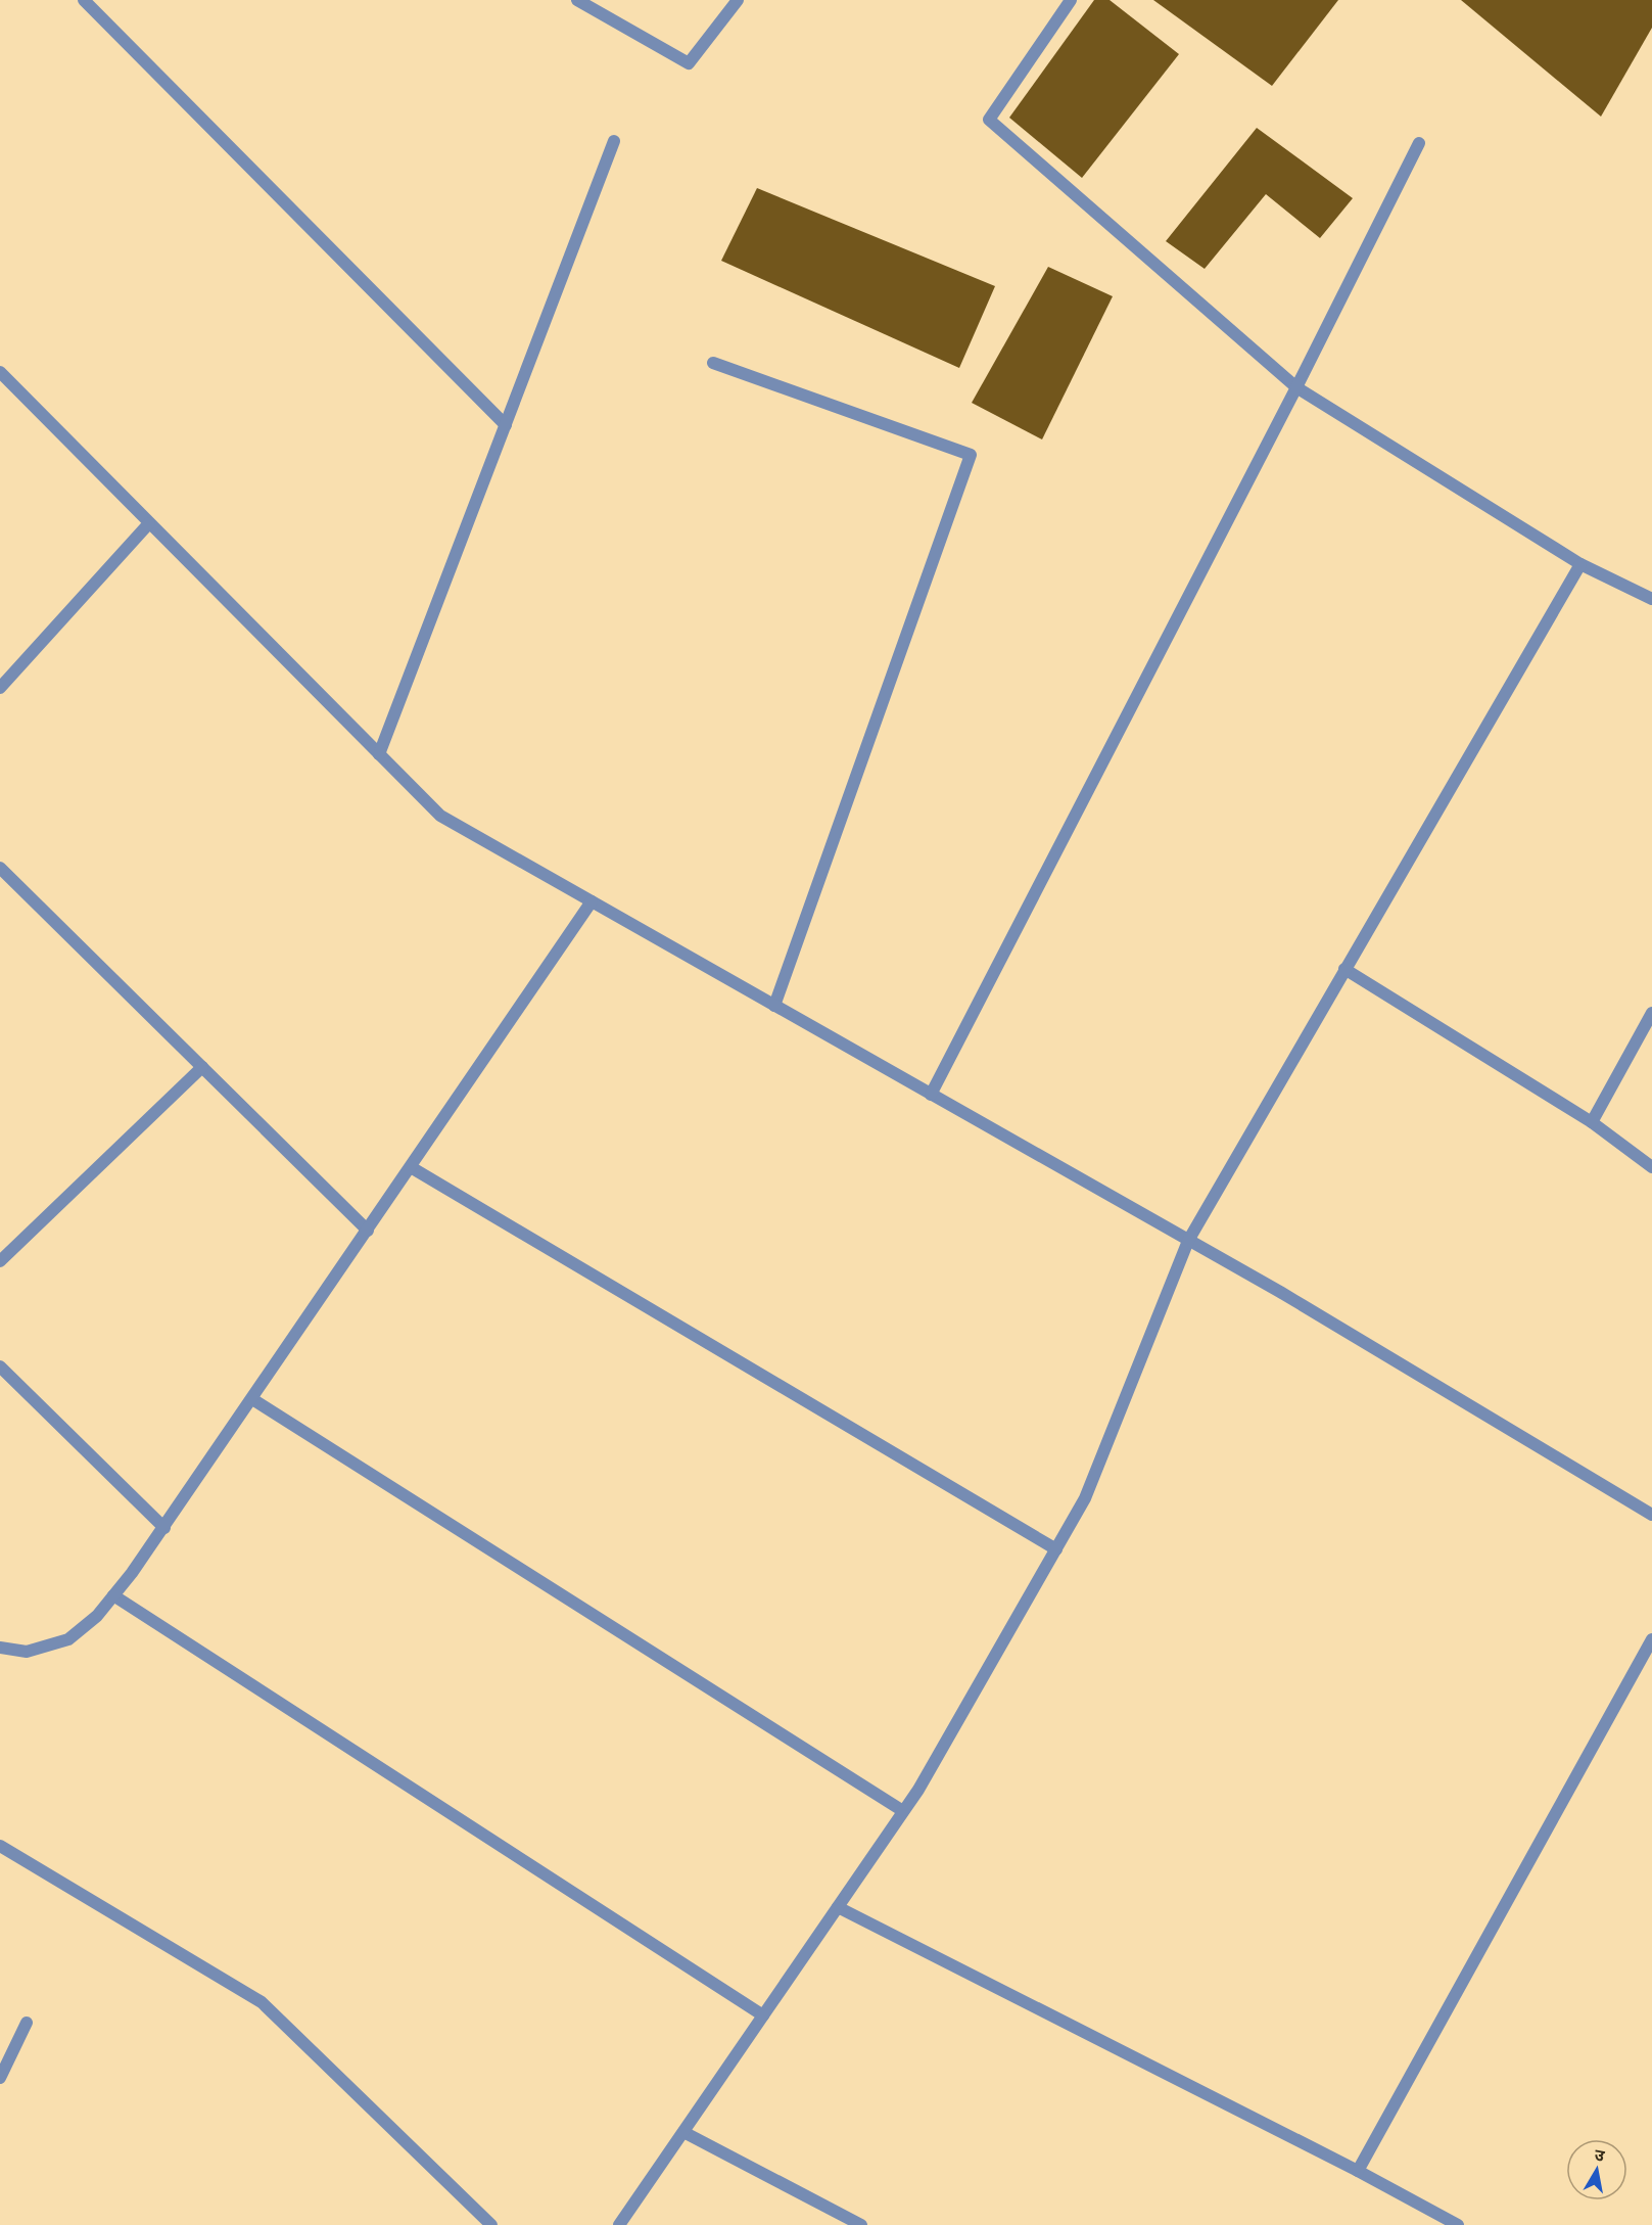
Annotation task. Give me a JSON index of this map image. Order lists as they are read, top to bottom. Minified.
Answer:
{"north":"top"}
